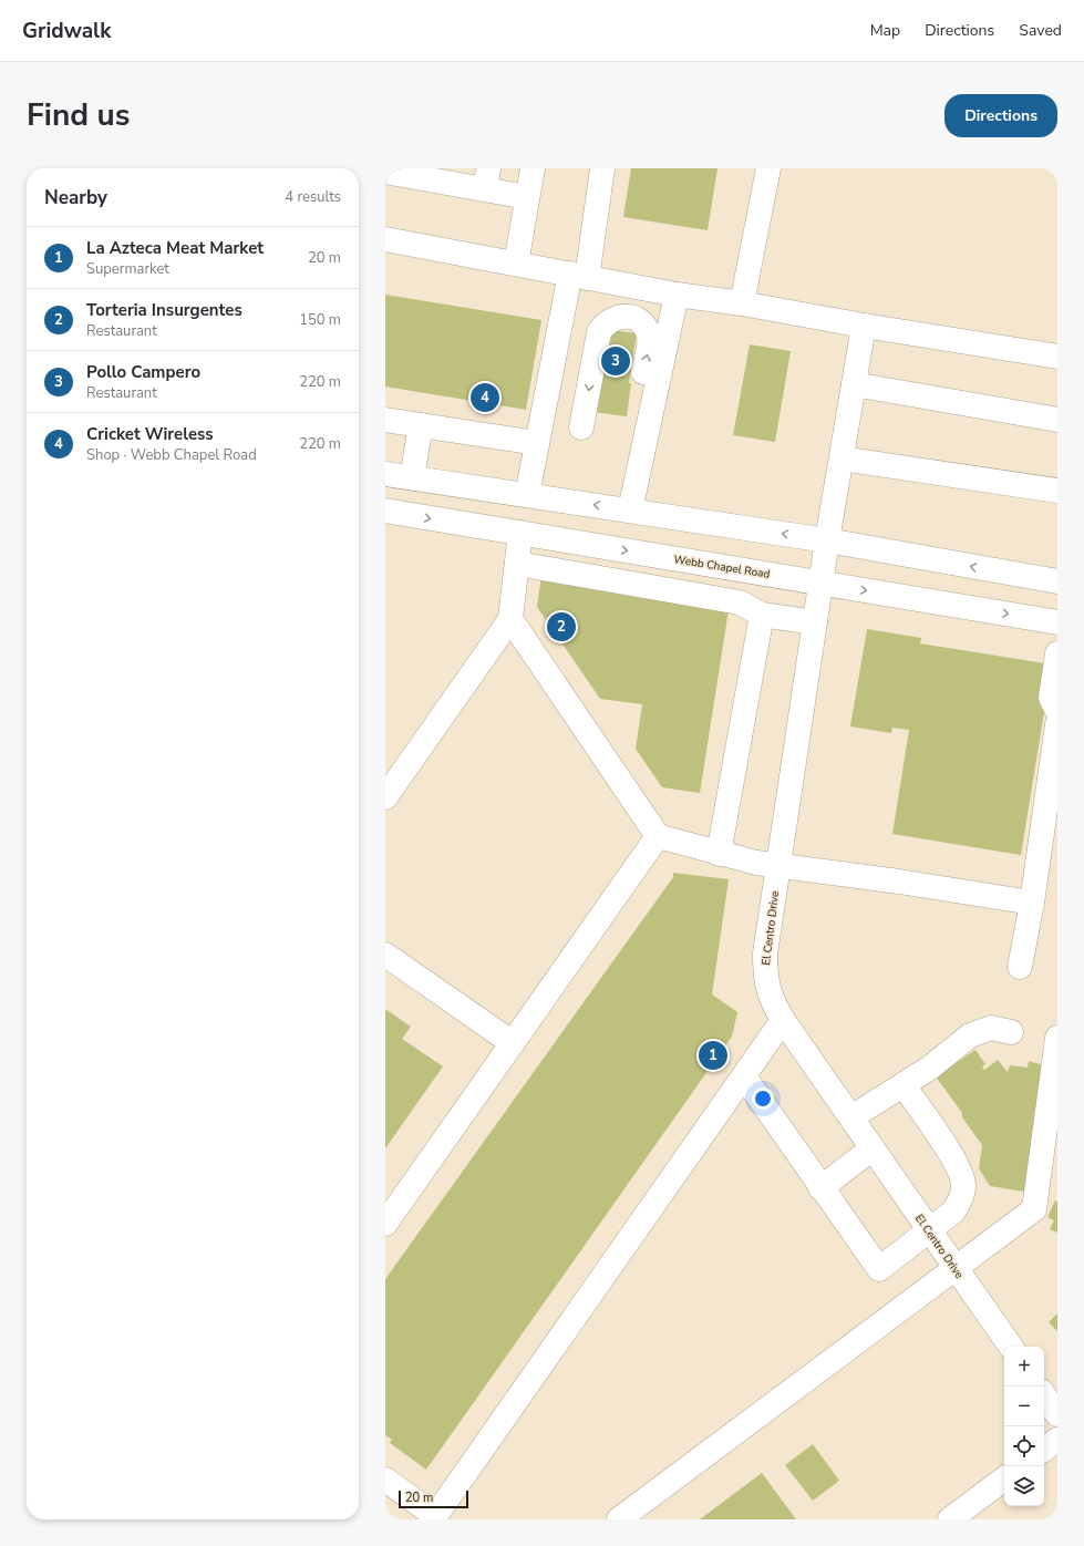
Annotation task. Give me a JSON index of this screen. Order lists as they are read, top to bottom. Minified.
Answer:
{"streets":{"main road":["Webb Chapel Road","El Centro Drive"]},"crossings":[["Webb Chapel Road","El Centro Drive"]],"scale_bar":"20 m","page":{"header":"Gridwalk","nav":["Map","Directions","Saved"],"title":"Find us","buttons":"Directions","heading":["Nearby","4 results"],"list":[{"mark":"1","name":"La Azteca Meat Market","note":"Supermarket","value":"20 m"},{"mark":"2","name":"Torteria Insurgentes","note":"Restaurant","value":"150 m"},{"mark":"3","name":"Pollo Campero","note":"Restaurant","value":"220 m"},{"mark":"4","name":"Cricket Wireless","note":"Shop · Webb Chapel Road","value":"220 m"}],"pins":["3","4","2","1"],"map_buttons":["+","−"],"scale":"20 m"}}
